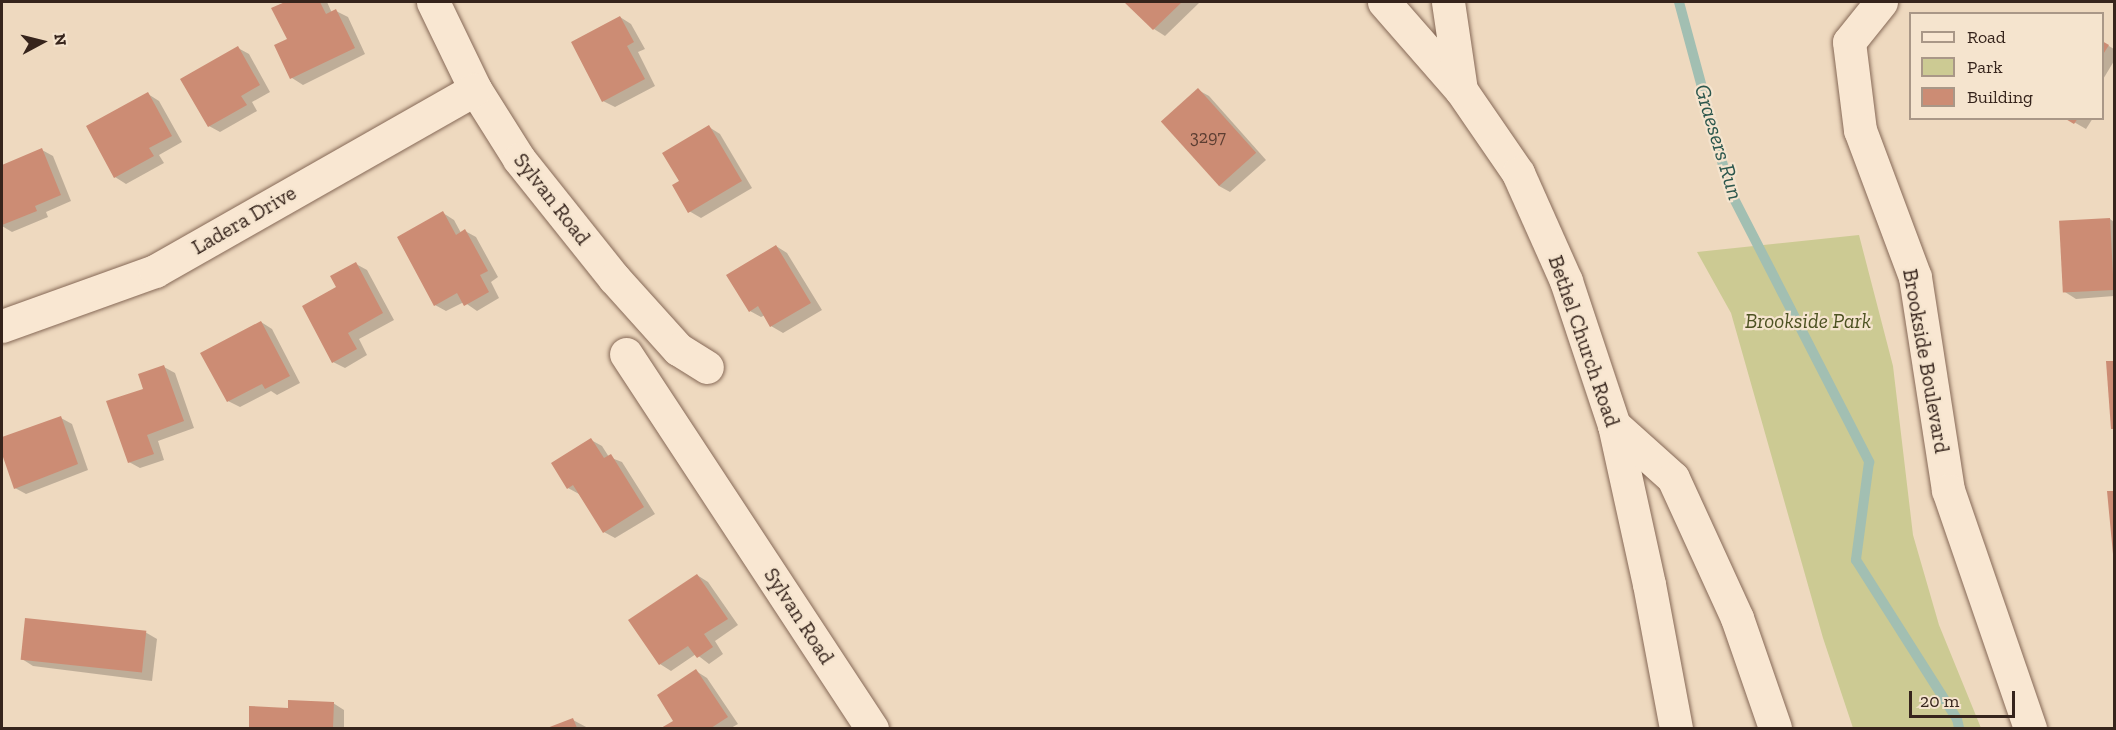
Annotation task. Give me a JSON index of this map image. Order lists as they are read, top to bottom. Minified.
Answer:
{"streets":{"street":["Sylvan Road","Ladera Drive","Bethel Church Road","Brookside Boulevard"]},"crossings":[["Sylvan Road","Ladera Drive"]],"water":["Graesers Run"],"parks":["Brookside Park"],"house_numbers":["3297"],"legend":["Road","Park","Building"],"scale_bar":"20 m","north":"right"}
